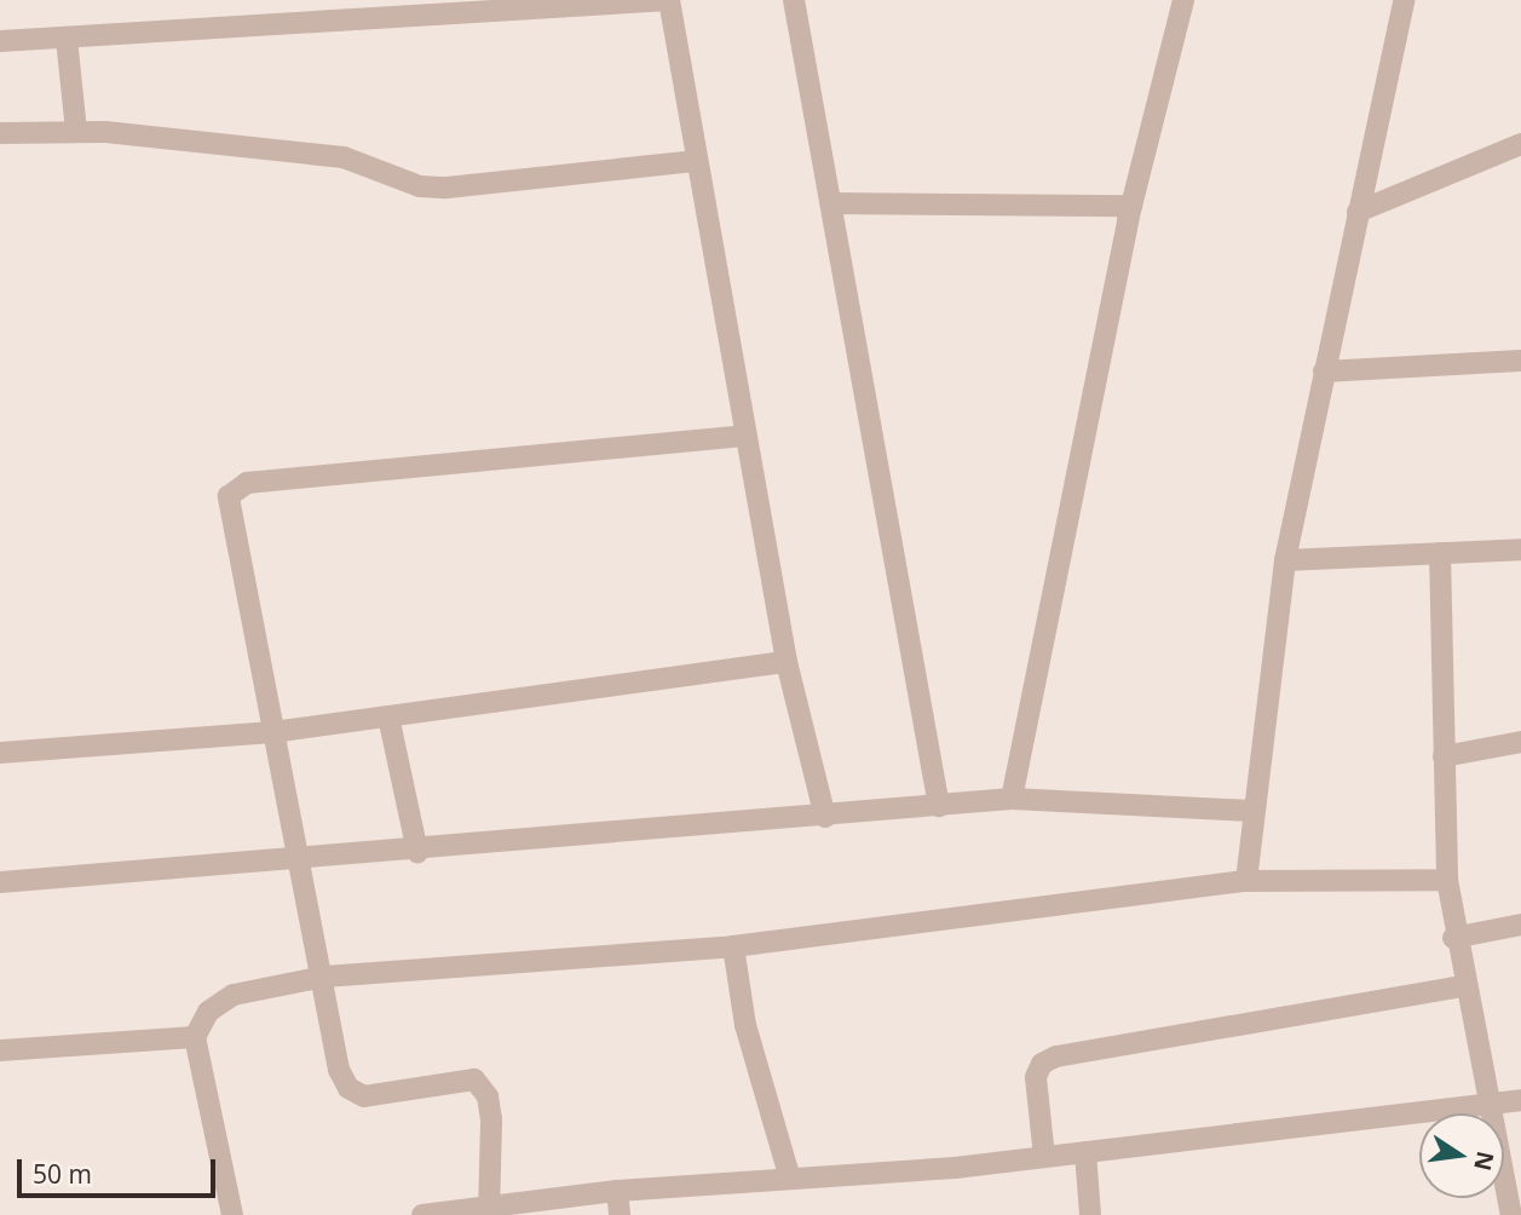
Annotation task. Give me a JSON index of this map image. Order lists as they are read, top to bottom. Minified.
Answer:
{"scale_bar":"50 m","north":"right"}
